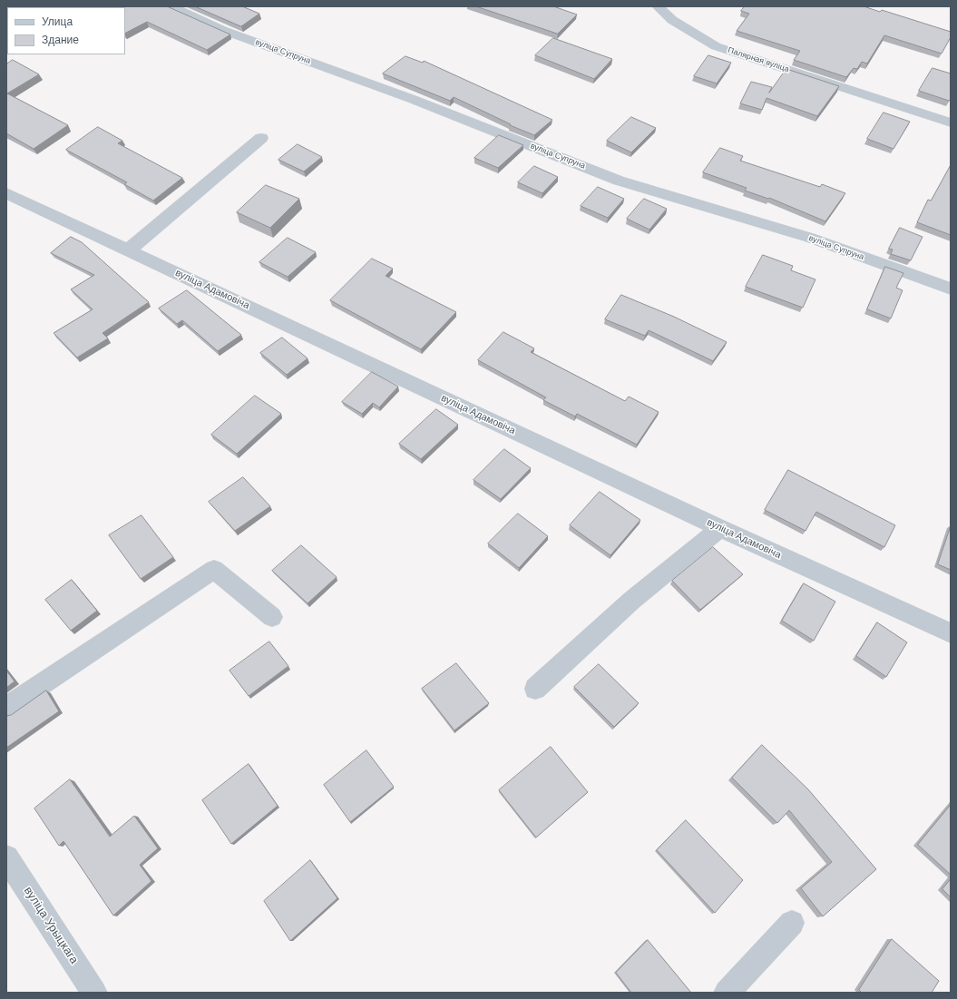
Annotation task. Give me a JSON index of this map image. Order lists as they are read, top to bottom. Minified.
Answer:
{"streets":{"street":["вуліца Супруна","Палярная вуліца","вуліца Адамовіча","вуліца Урыцкага"]},"legend":["Улица","Здание"]}
